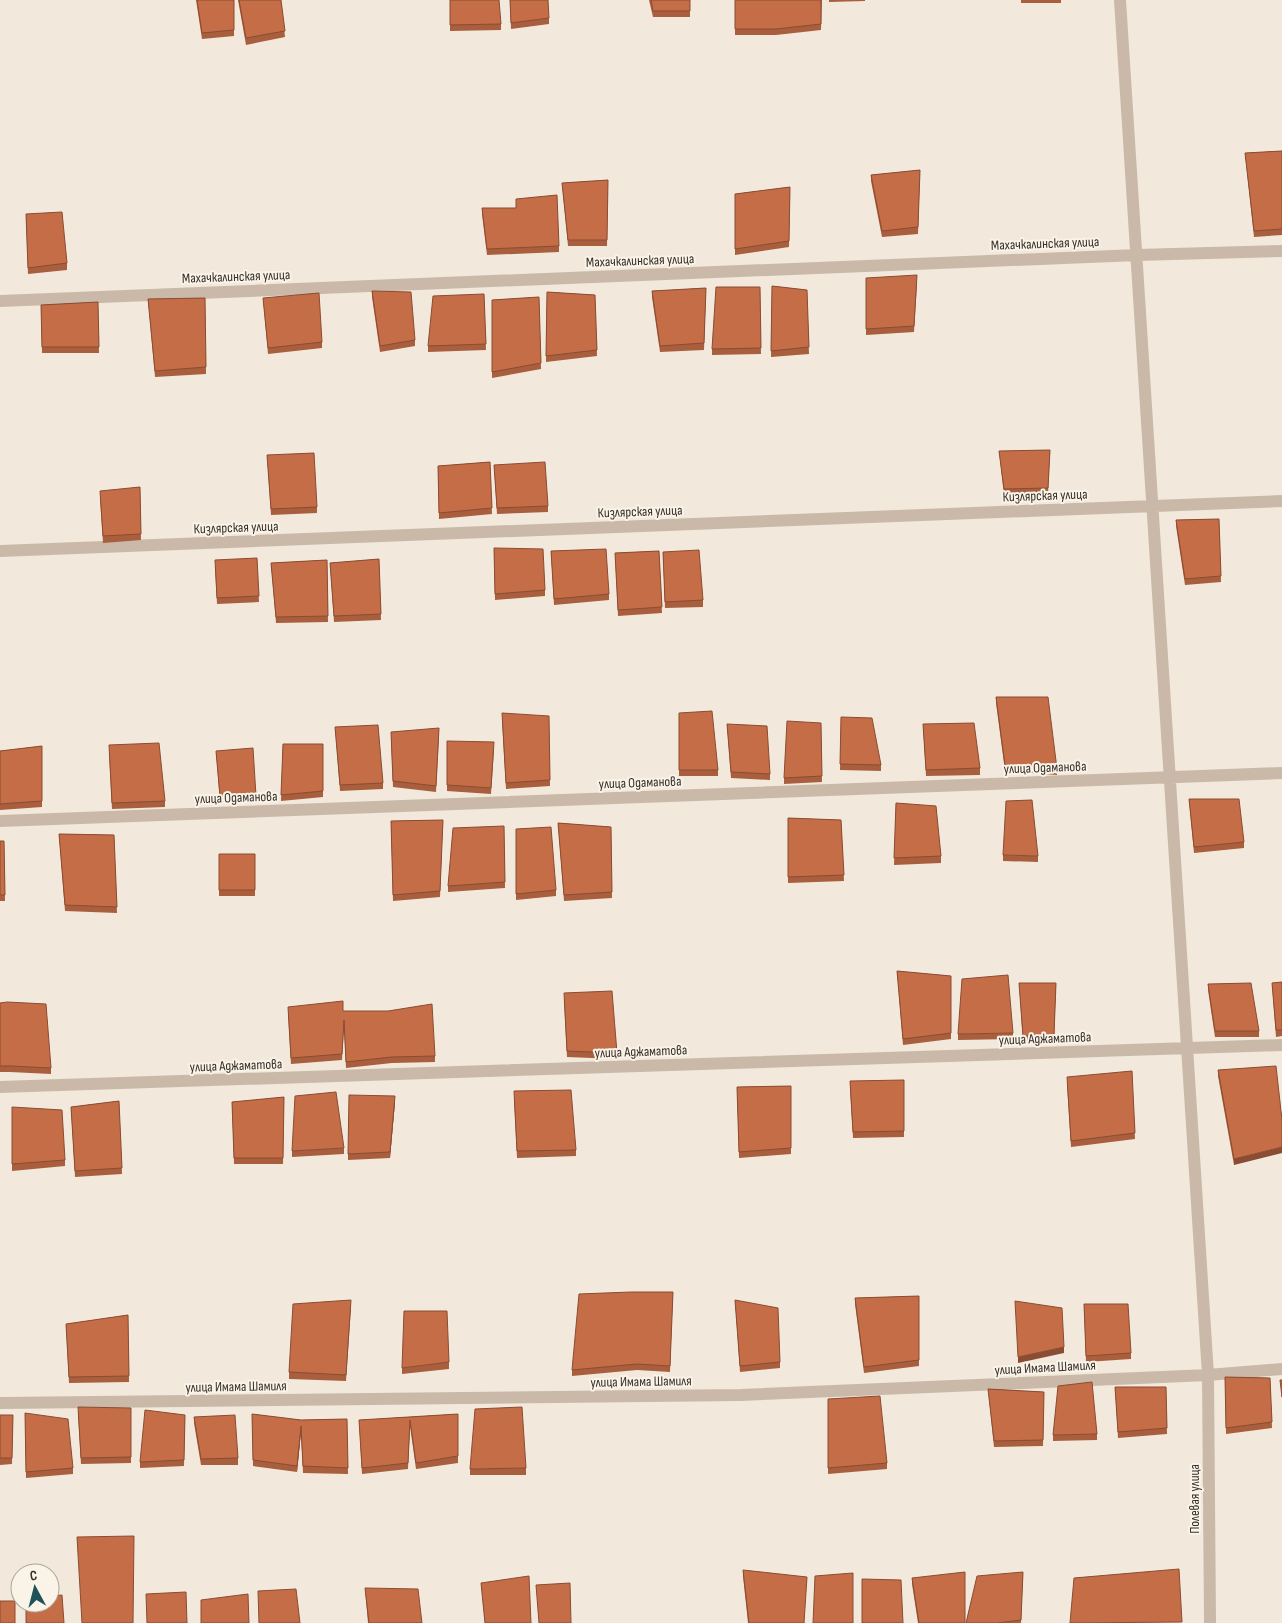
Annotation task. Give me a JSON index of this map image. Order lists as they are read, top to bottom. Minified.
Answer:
{"streets":{"street":["Махачкалинская улица","Кизлярская улица","улица Одаманова","улица Аджаматова","улица Имама Шамиля","Полевая улица"]},"crossings":[["Махачкалинская улица","Полевая улица"],["Кизлярская улица","Полевая улица"],["улица Одаманова","Полевая улица"],["улица Аджаматова","Полевая улица"],["улица Имама Шамиля","Полевая улица"]],"north":"top"}
